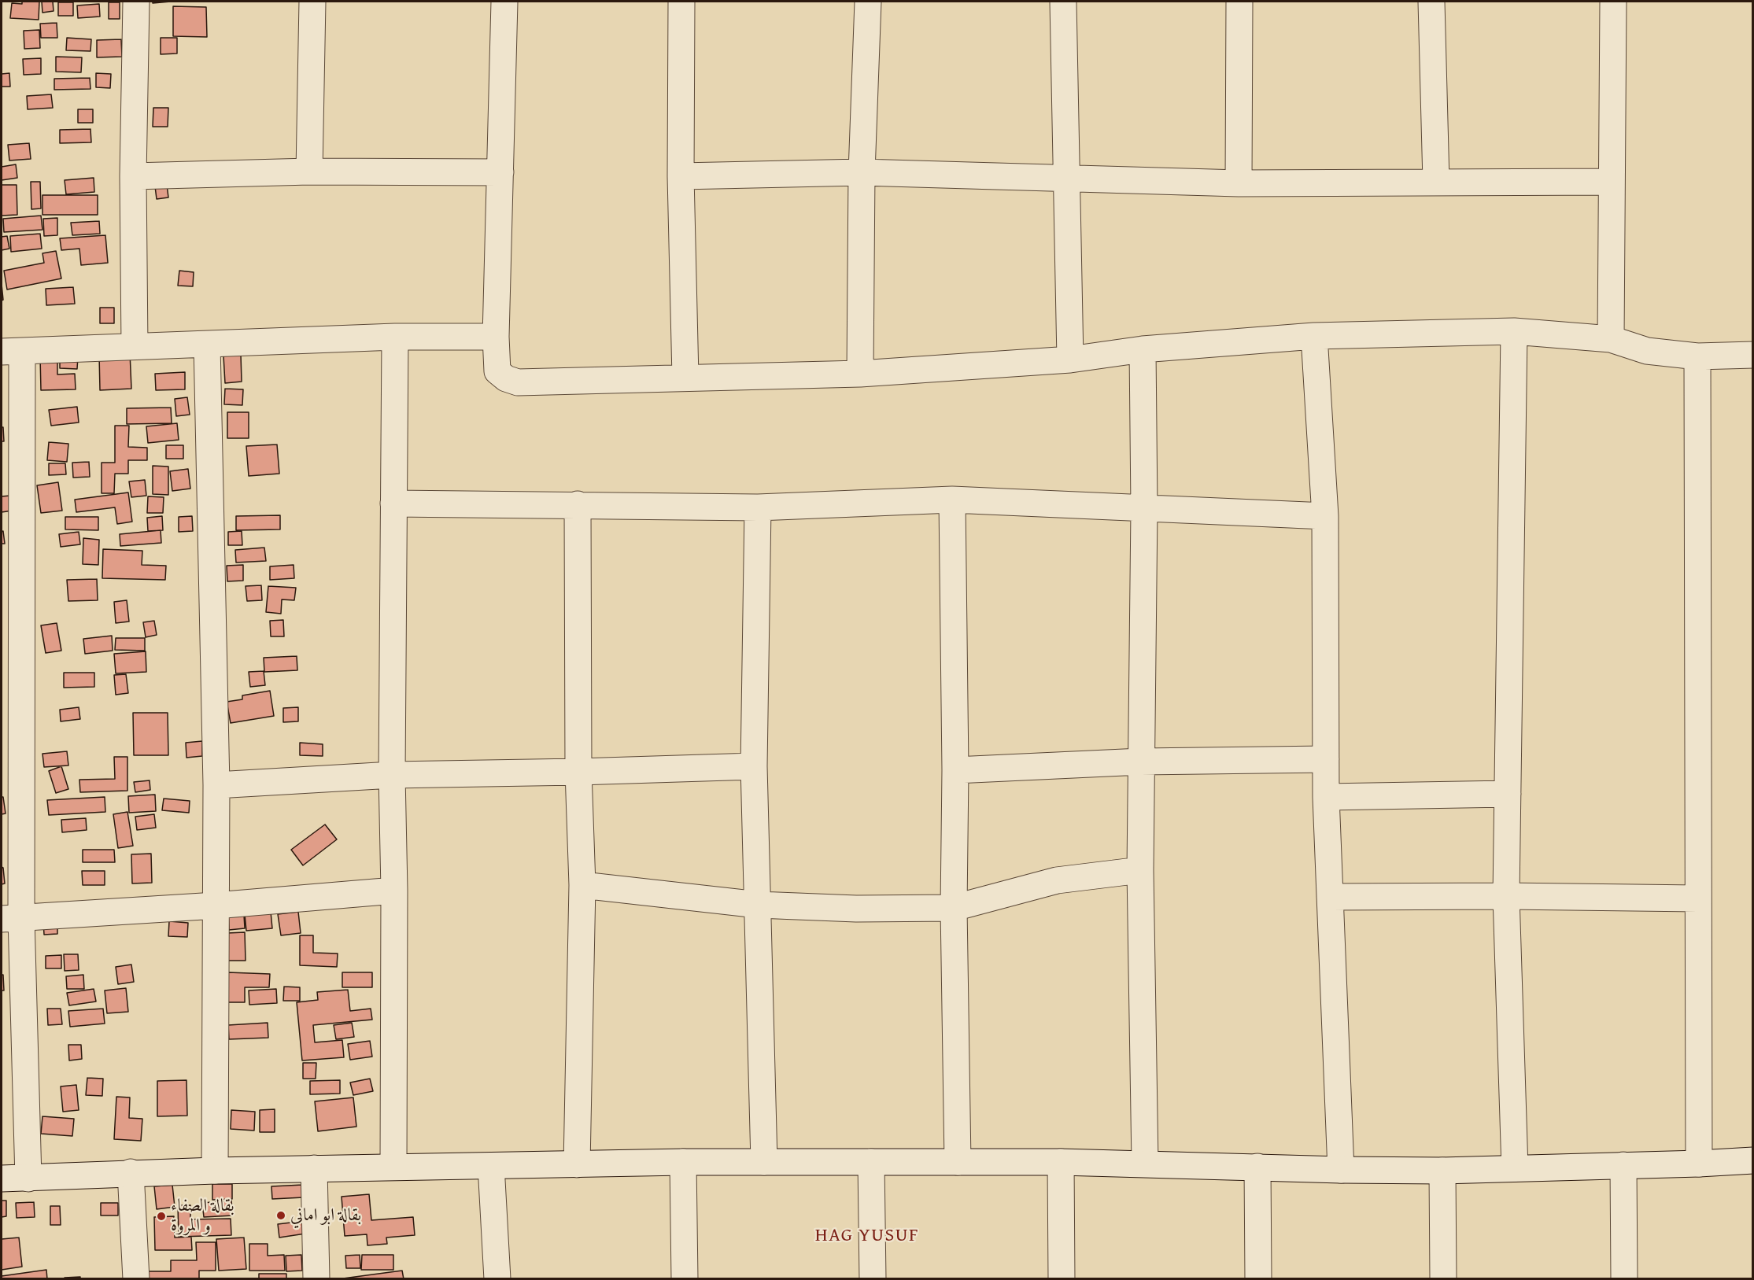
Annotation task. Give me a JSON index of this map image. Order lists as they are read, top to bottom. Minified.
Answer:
{"districts":["HAG YUSUF"],"places":["بقالة ابو اماني","بقالة الصفاء و المروة"]}
